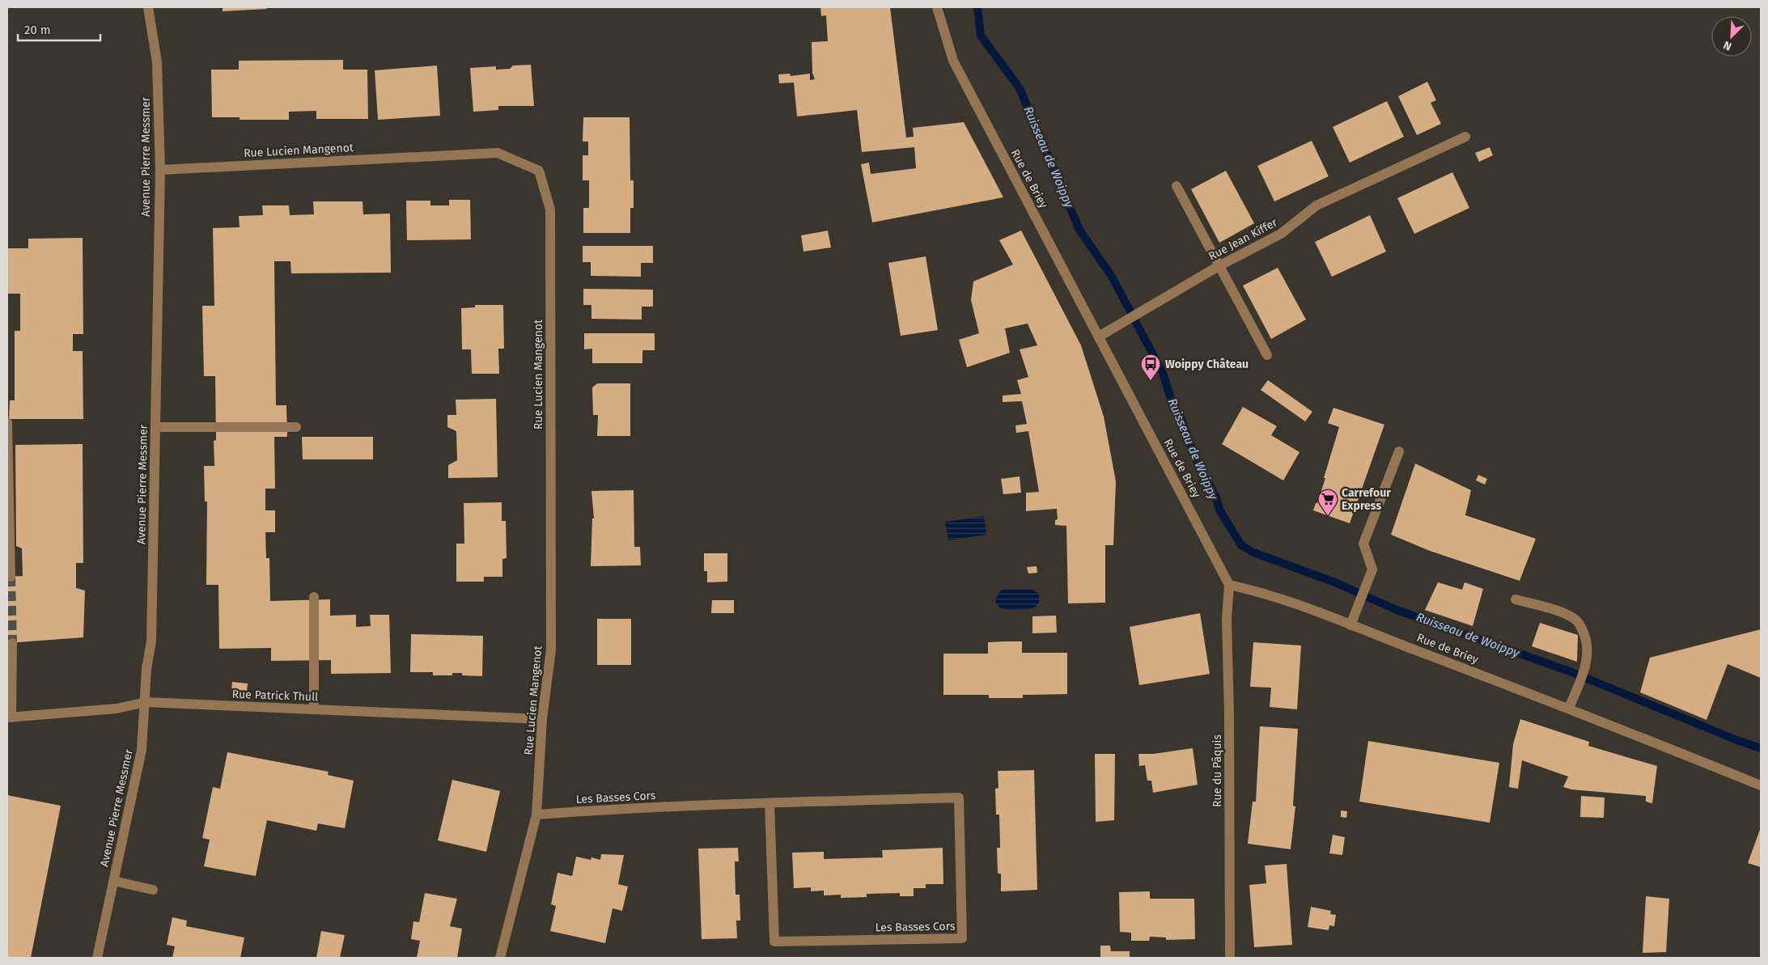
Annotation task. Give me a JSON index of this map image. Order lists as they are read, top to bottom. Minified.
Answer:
{"streets":{"street":["Rue Lucien Mangenot","Avenue Pierre Messmer","Rue de Briey","Rue Jean Kiffer","Rue Patrick Thull","Rue du Pâquis","Les Basses Cors"]},"crossings":[["Rue Lucien Mangenot","Avenue Pierre Messmer"],["Rue Lucien Mangenot","Rue Patrick Thull"],["Rue Lucien Mangenot","Les Basses Cors"],["Avenue Pierre Messmer","Rue Patrick Thull"],["Rue de Briey","Rue Jean Kiffer"],["Rue de Briey","Rue du Pâquis"]],"water":["Ruisseau de Woippy"],"places":{"bus stop":["Woippy Château"],"supermarket":["Carrefour Express"]},"scale_bar":"20 m","north":"bottom left"}
